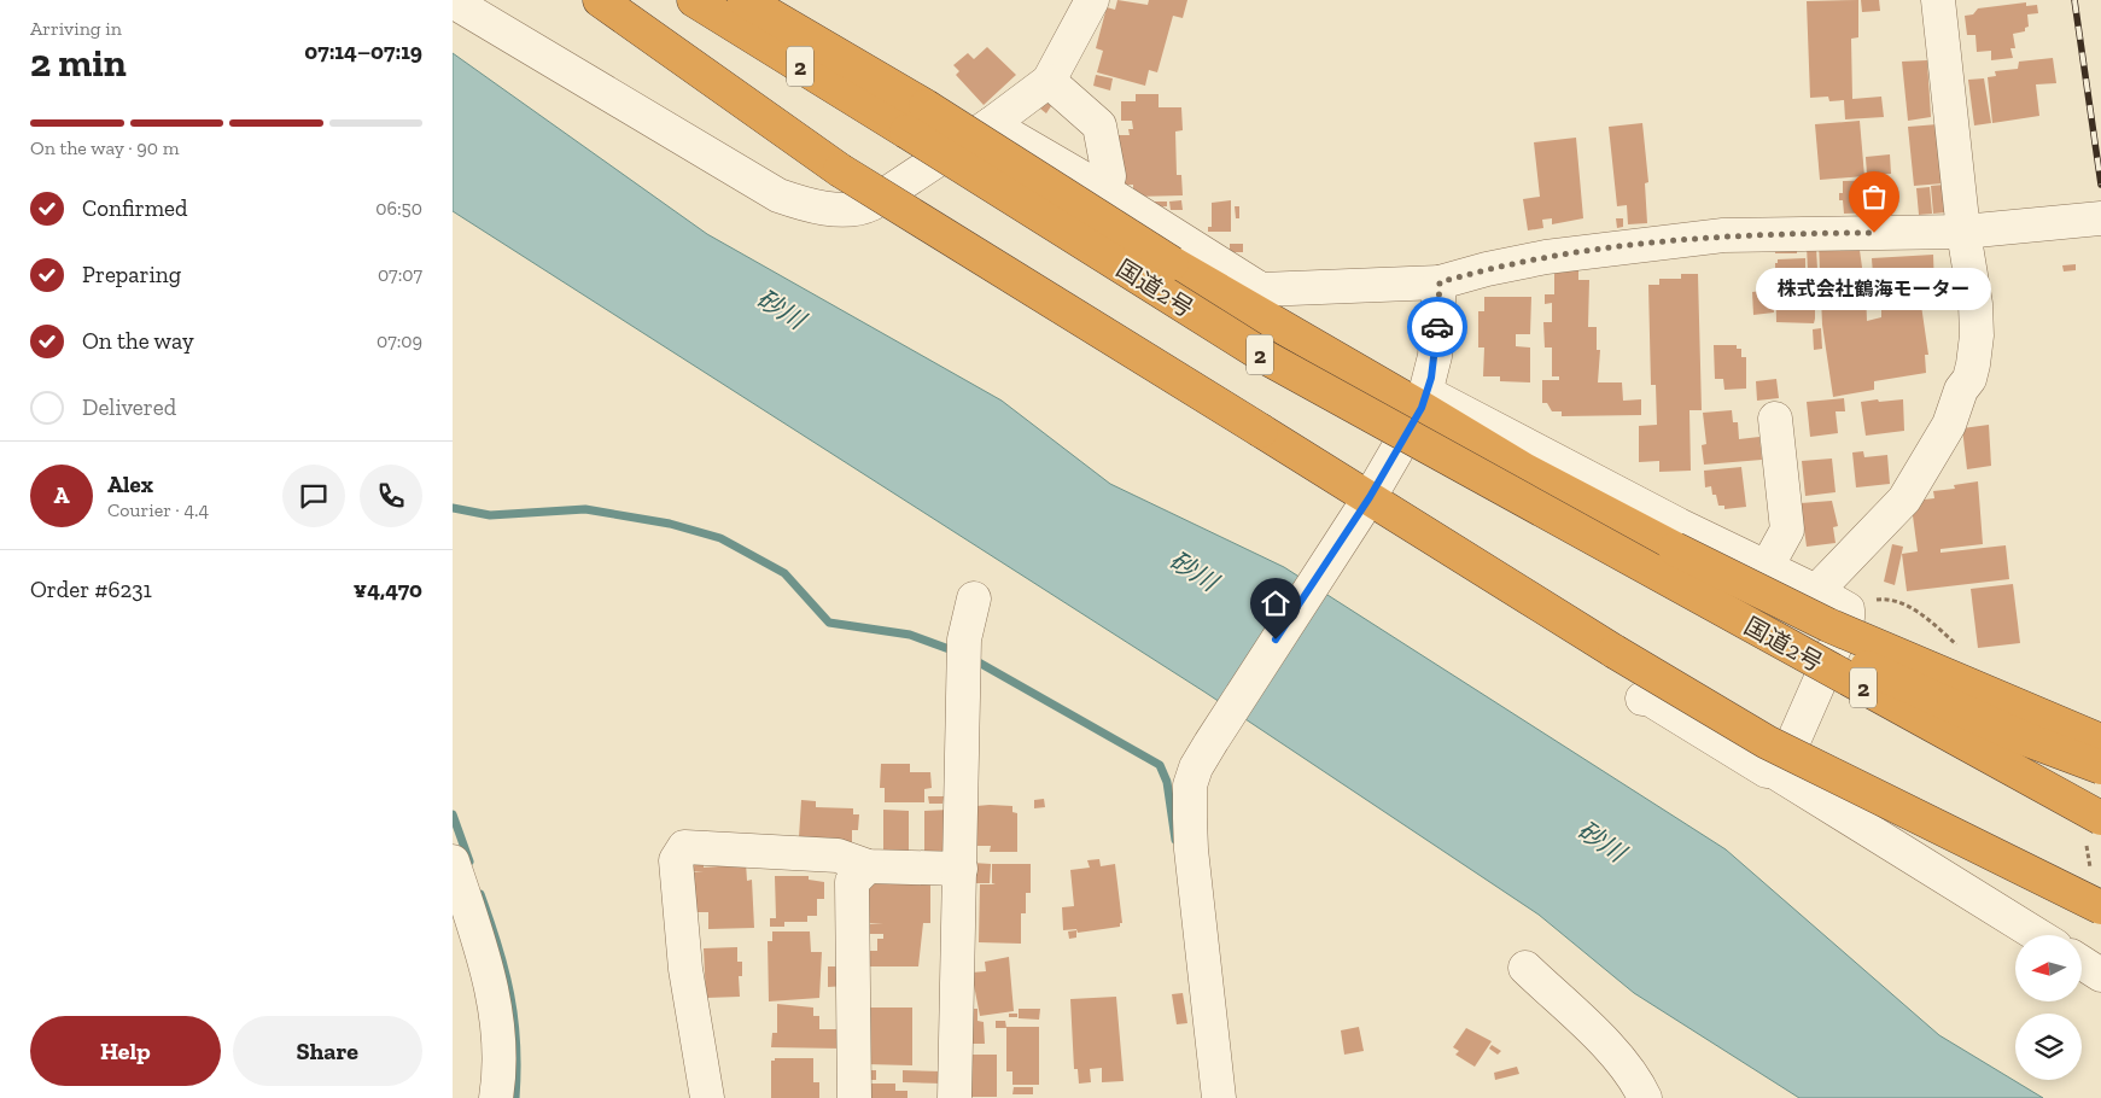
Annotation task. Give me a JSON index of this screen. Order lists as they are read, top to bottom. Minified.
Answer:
{"streets":{"highway":["2","国道2号"]},"water":["砂川"],"places":["株式会社鶴海モーター"],"north":"left","page":{"heading":["2 min","Arriving in","07:14–07:19"],"panel":["Alex","Courier · 4.4","Order #6231","¥4,470"],"bar":"On the way · 90 m","list":[["Confirmed","06:50"],["Preparing","07:07"],["On the way","07:09"],"Delivered"],"bubble":"株式会社鶴海モーター","round":"A","buttons":["Help","Share"]}}
